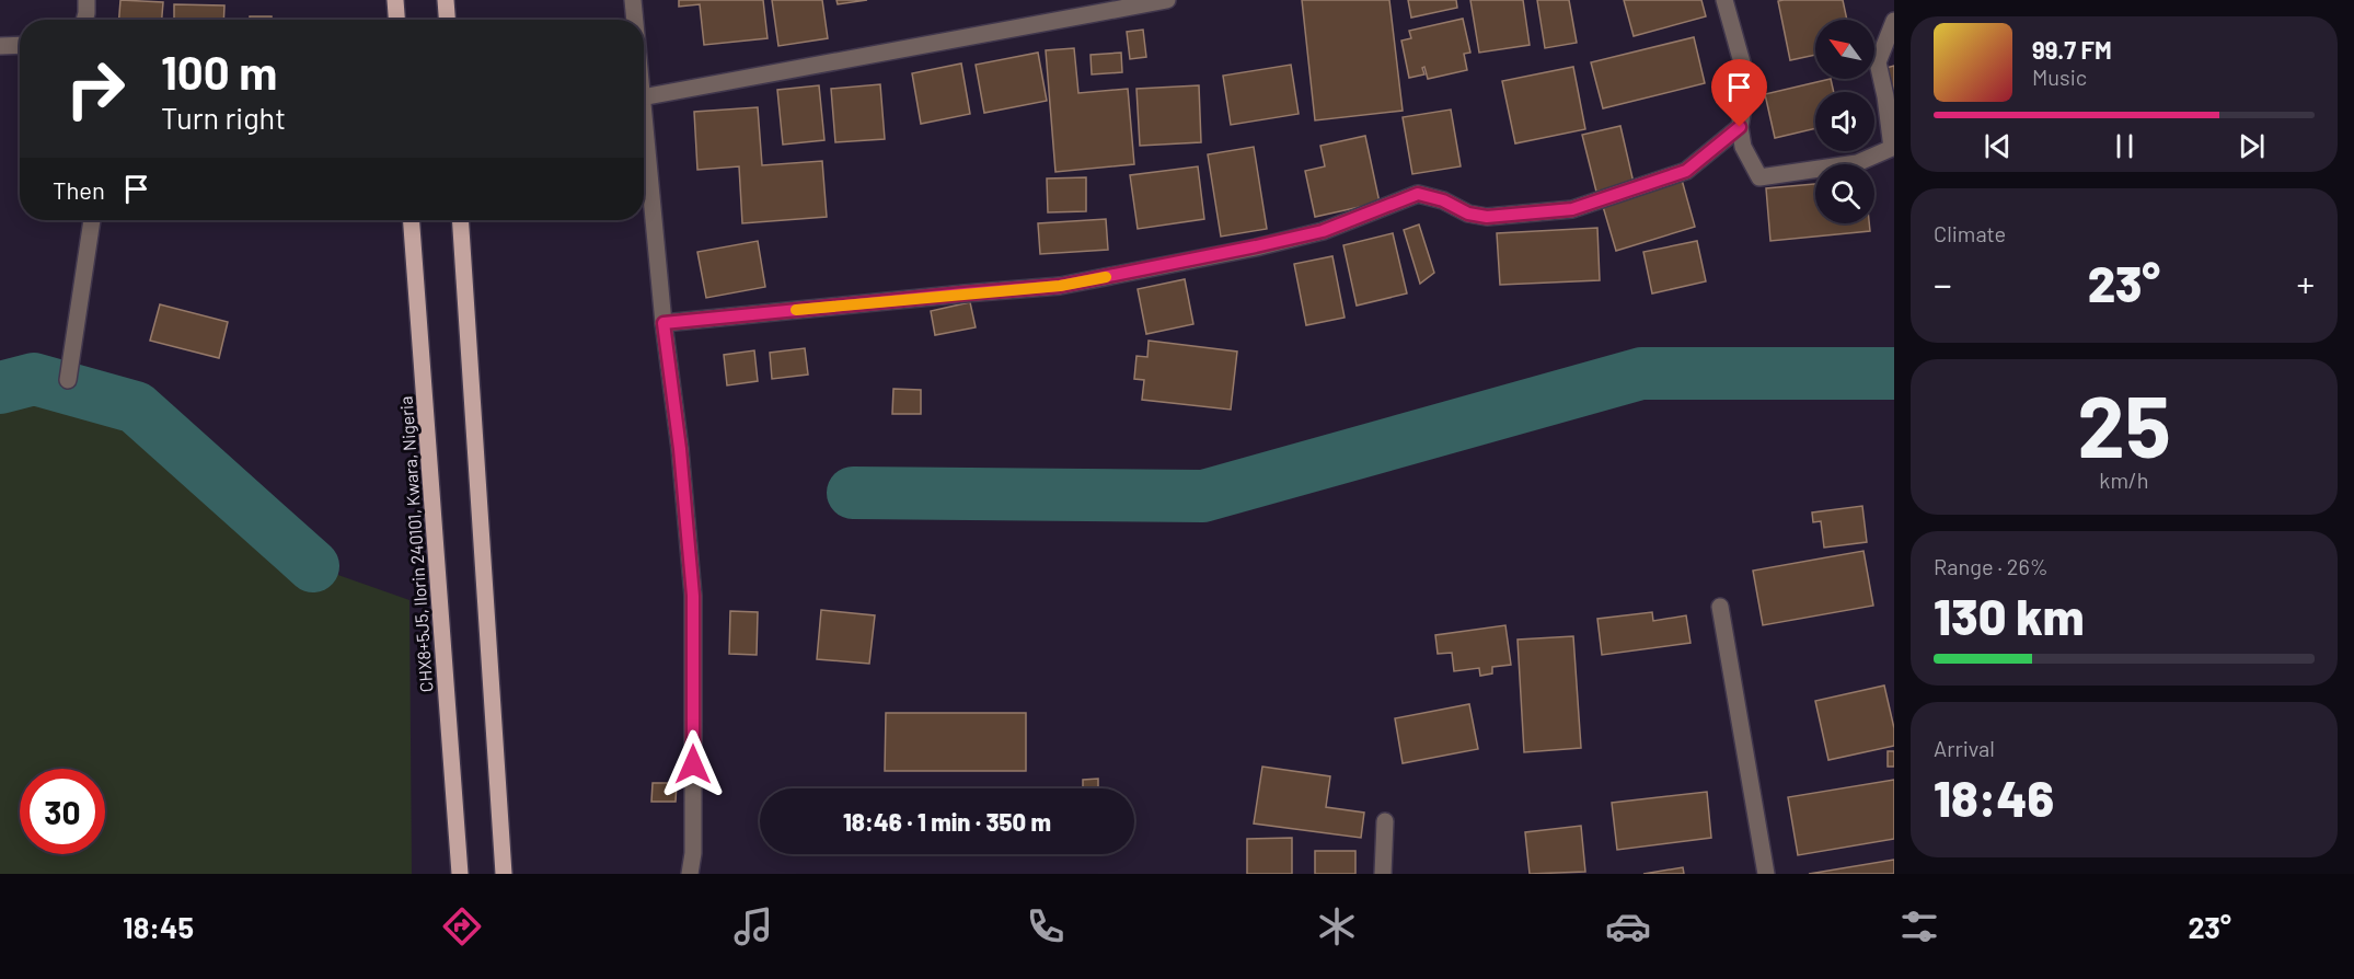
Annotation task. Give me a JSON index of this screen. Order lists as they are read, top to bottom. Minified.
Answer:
{"streets":{"main road":["CHX8+5J5, Ilorin 240101, Kwara, Nigeria"]},"north":"top left","page":{"turn":["100 m","Turn right"],"song":["99.7 FM","Music"],"then":"Then","tile":["Climate",["25","km/h"],["Range · 26%","130 km"],["Arrival","18:46"]],"heat":["−","23°","+"],"limit":"30","trip":"18:46 · 1 min · 350 m","tabs":["18:45","23°"]}}
